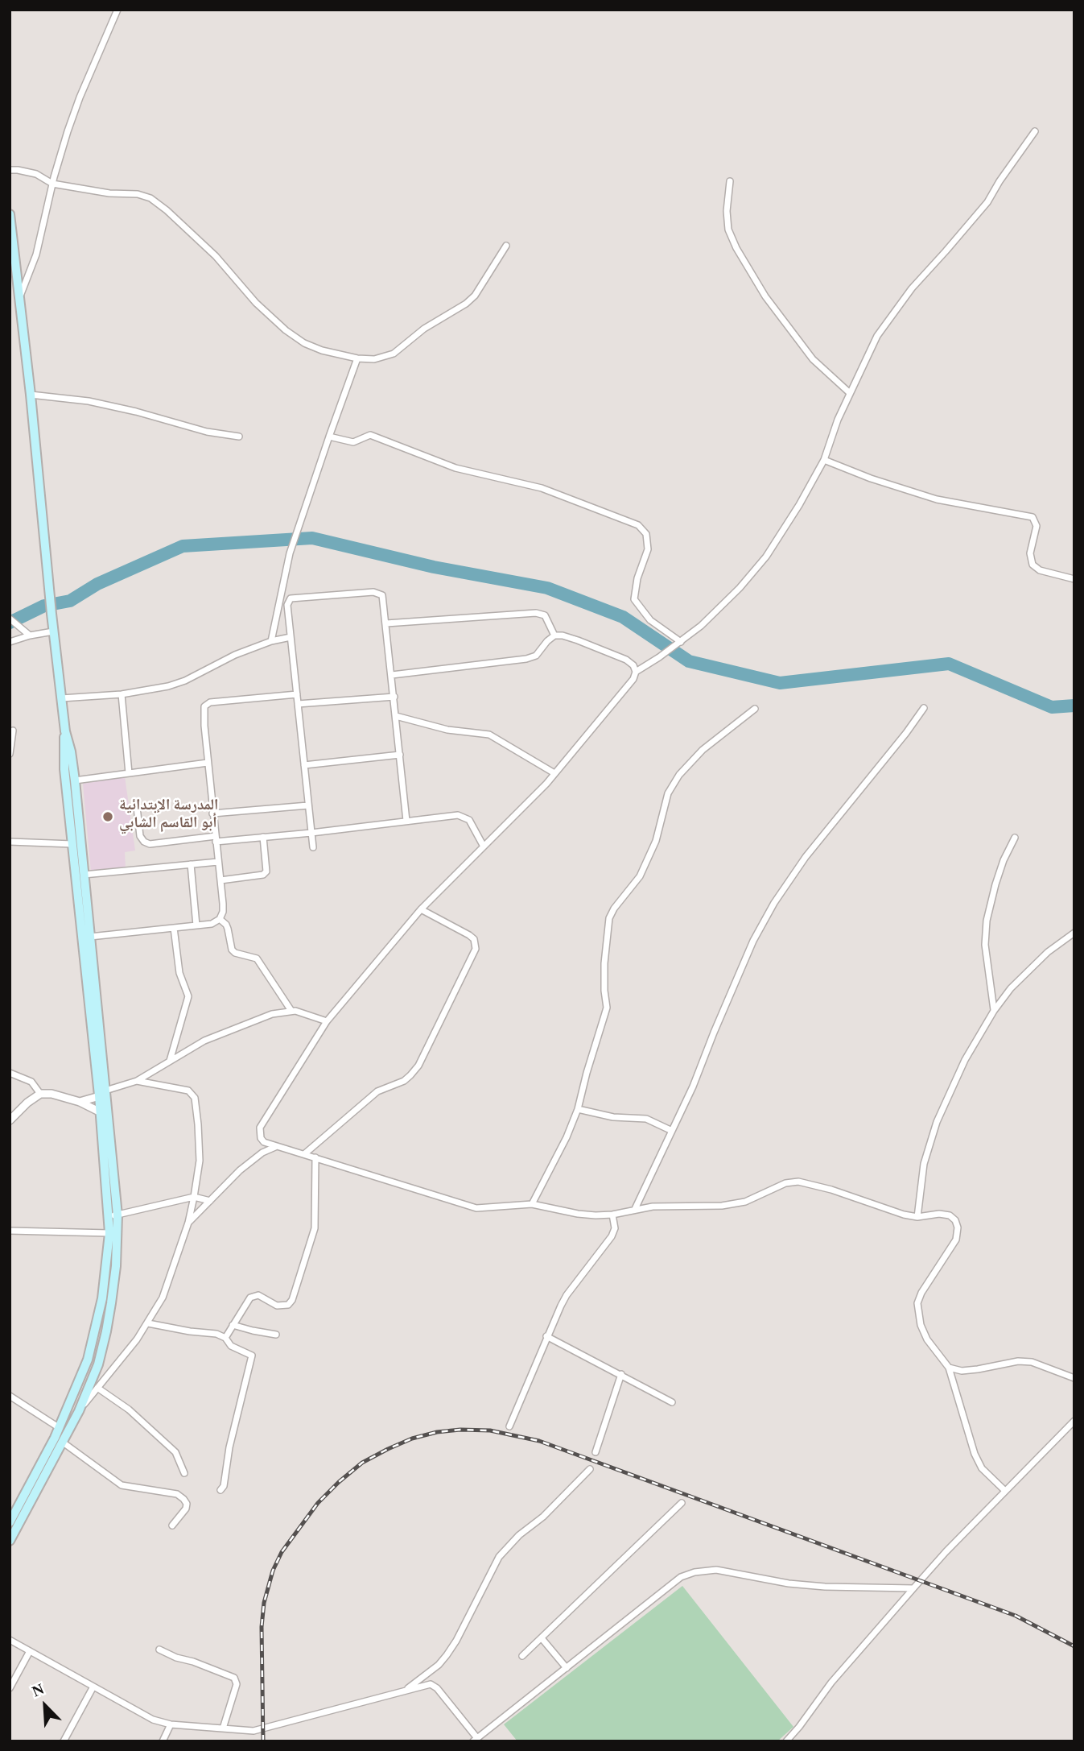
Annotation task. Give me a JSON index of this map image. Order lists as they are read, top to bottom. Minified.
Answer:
{"places":["المدرسة الإبتدائية أبو القاسم الشابي"],"north":"top left"}
